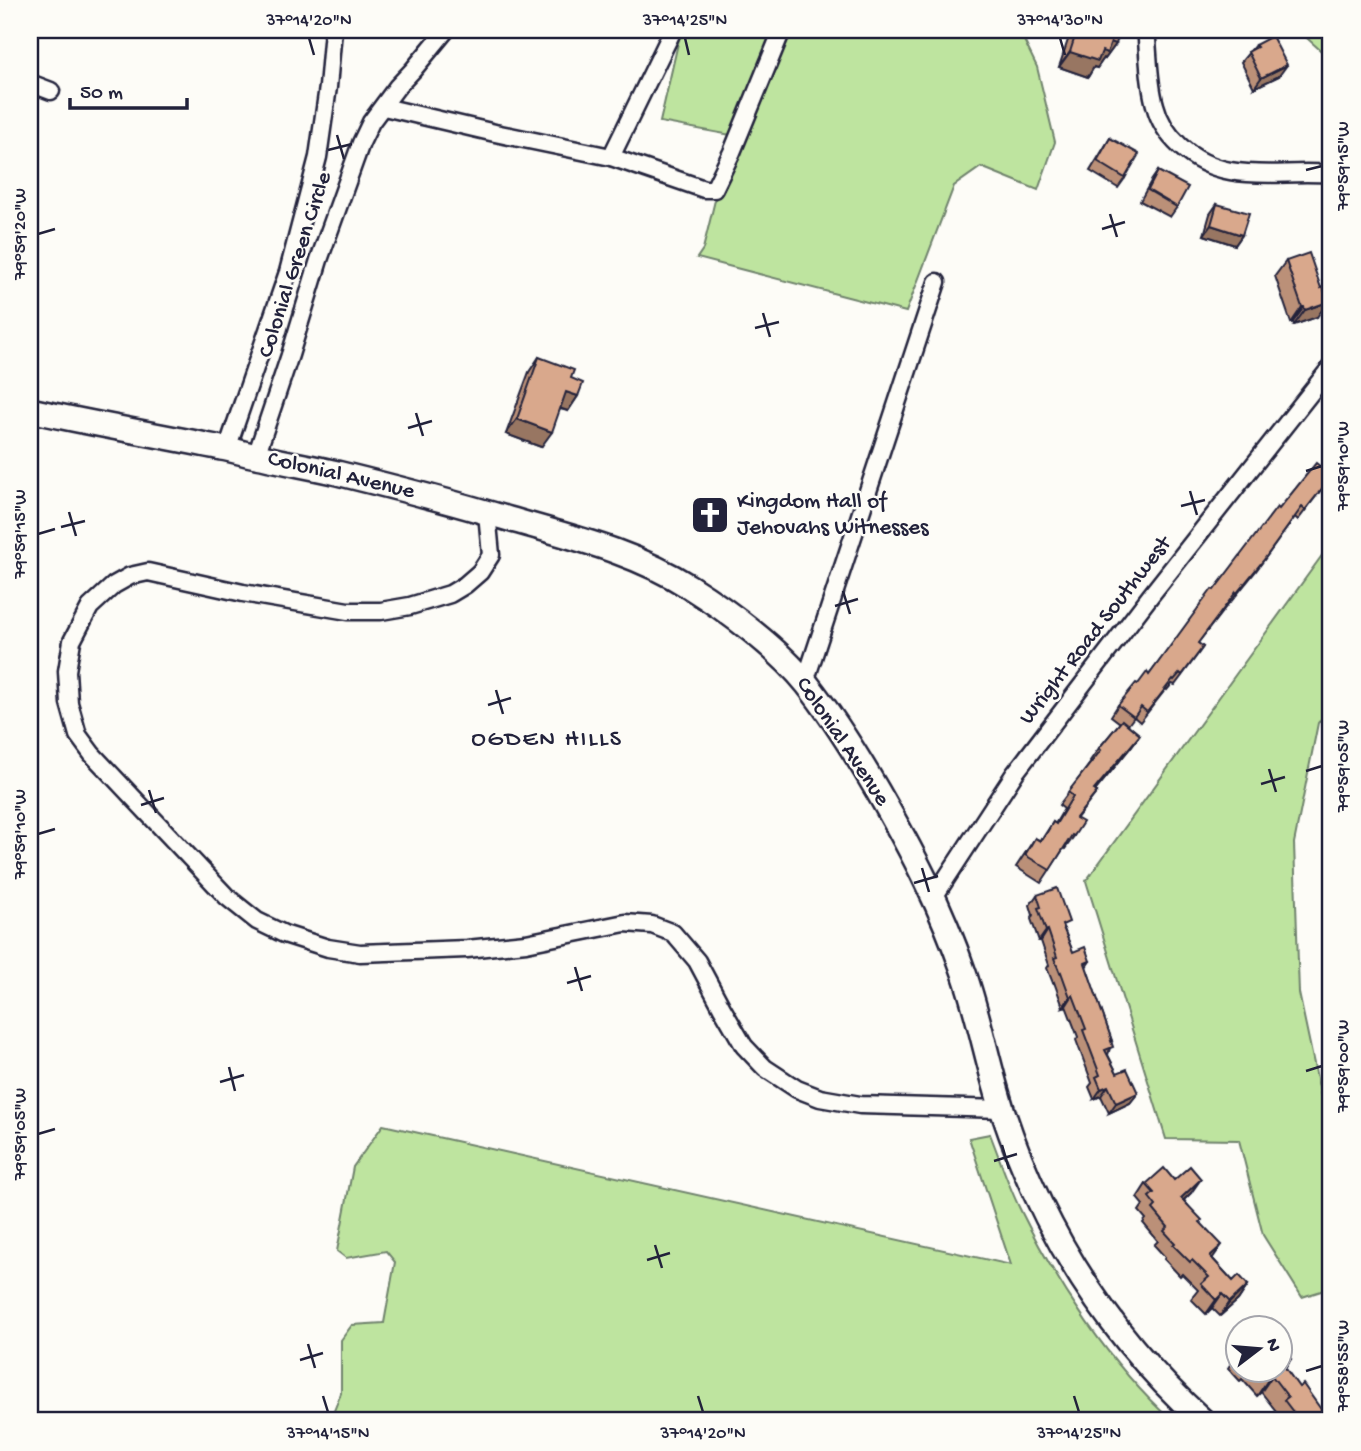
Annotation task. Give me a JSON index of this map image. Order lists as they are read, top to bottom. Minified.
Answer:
{"streets":{"main road":["Colonial Avenue"],"street":["Colonial Green Circle","Wright Road Southwest"]},"crossings":[["Colonial Green Circle","Colonial Avenue"],["Colonial Avenue","Wright Road Southwest"]],"districts":["OGDEN HILLS"],"places":{"church":["Kingdom Hall of Jehovahs Witnesses"]},"scale_bar":"50 m","north":"right","coordinates":["37°14'20\"N","37°14'25\"N","37°14'30\"N","79°59'15\"W","79°59'20\"W","79°59'10\"W","79°59'05\"W","79°59'00\"W","79°58'55\"W","37°14'15\"N"]}
